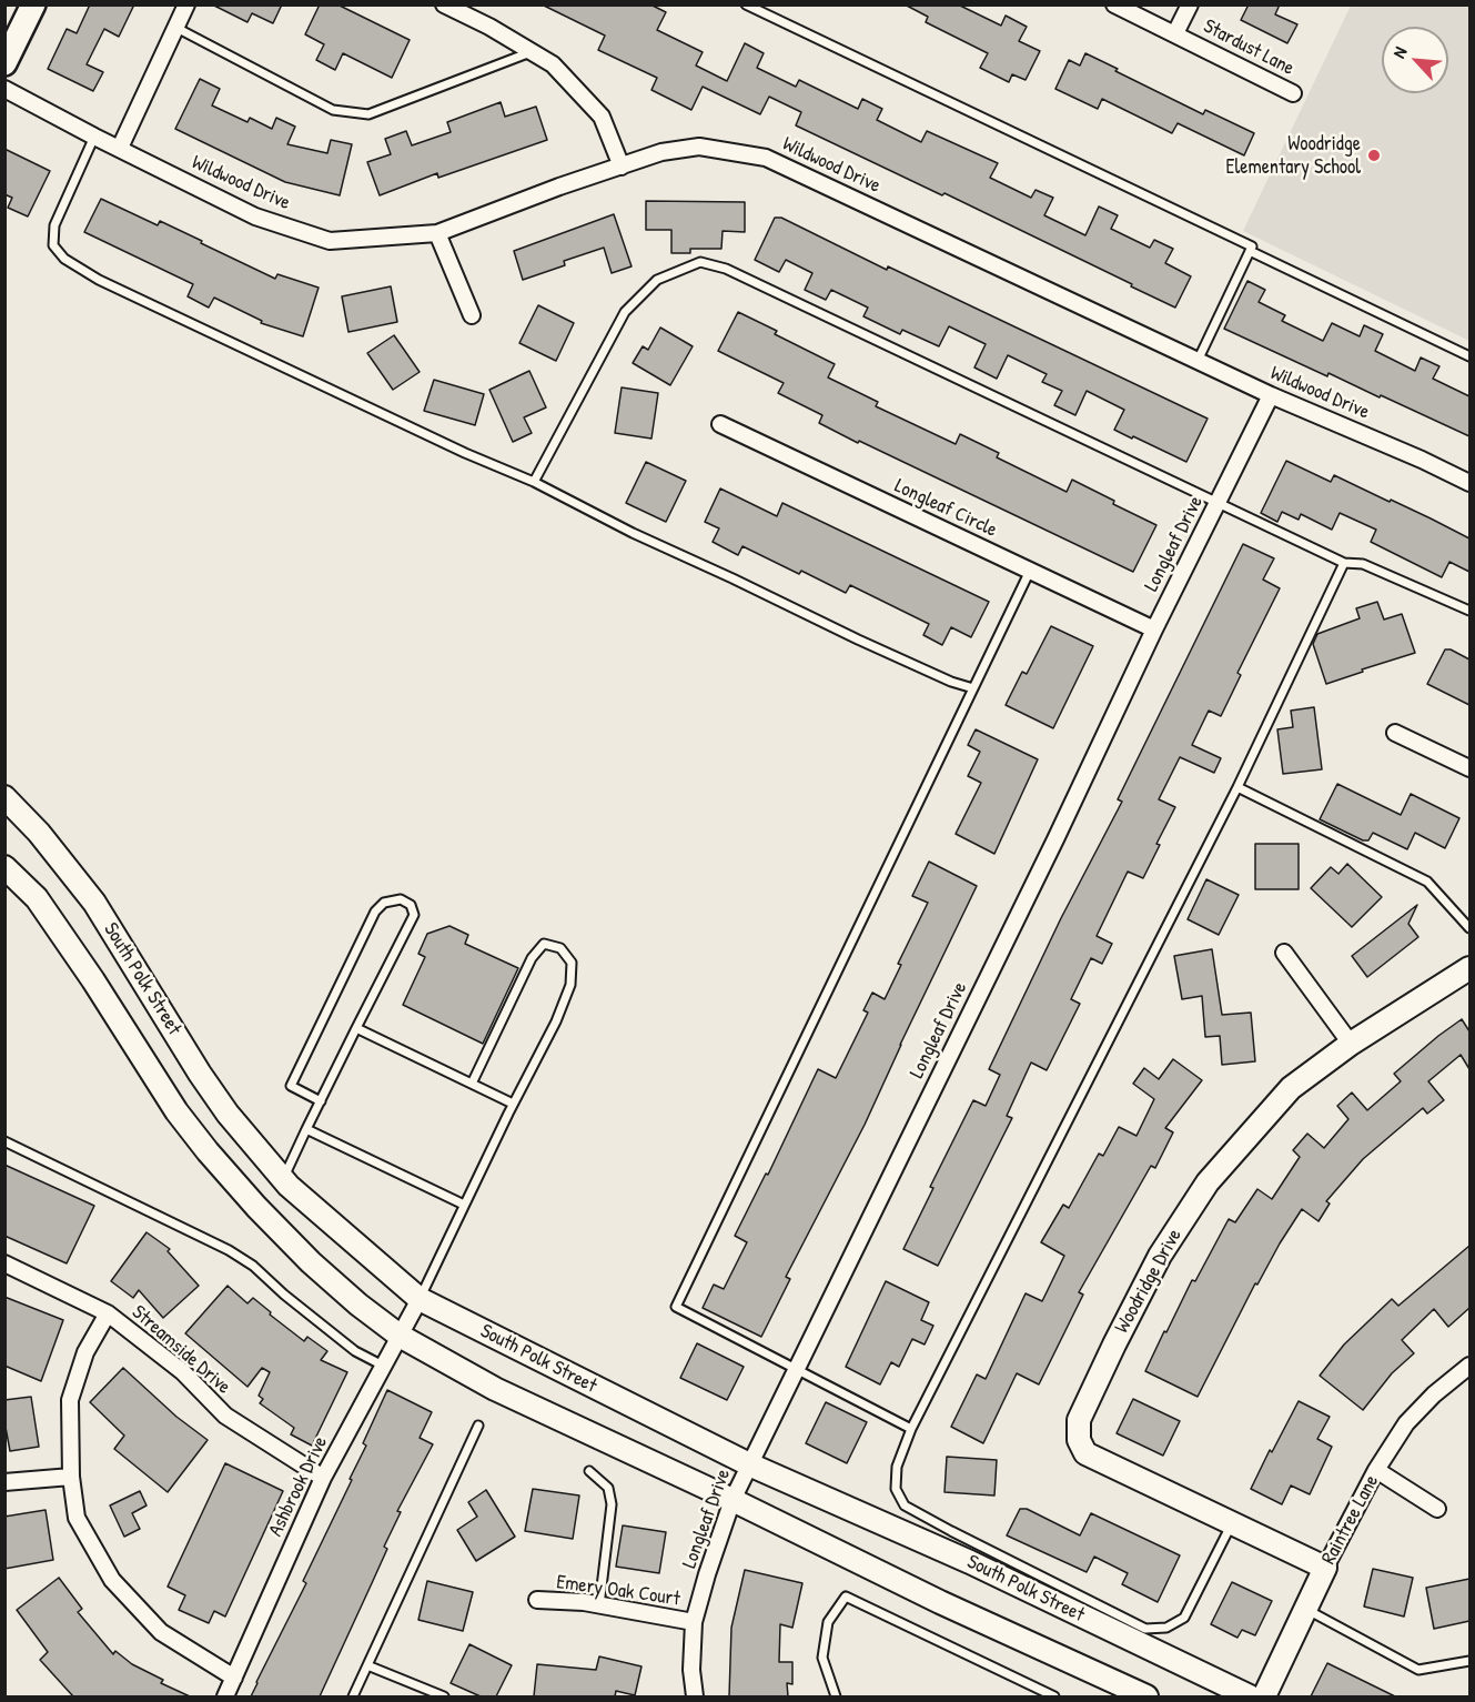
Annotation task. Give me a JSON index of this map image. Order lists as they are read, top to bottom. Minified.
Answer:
{"streets":{"main road":["South Polk Street","Woodridge Drive","Raintree Lane"],"street":["Stardust Lane","Wildwood Drive","Longleaf Circle","Longleaf Drive","Streamside Drive","Ashbrook Drive","Emery Oak Court"]},"crossings":[["Wildwood Drive","Longleaf Drive"],["Longleaf Circle","Longleaf Drive"],["Longleaf Drive","South Polk Street"],["Longleaf Drive","Emery Oak Court"],["South Polk Street","Ashbrook Drive"],["Woodridge Drive","Raintree Lane"],["Streamside Drive","Ashbrook Drive"]],"places":["Woodridge Elementary School"],"north":"top left"}
